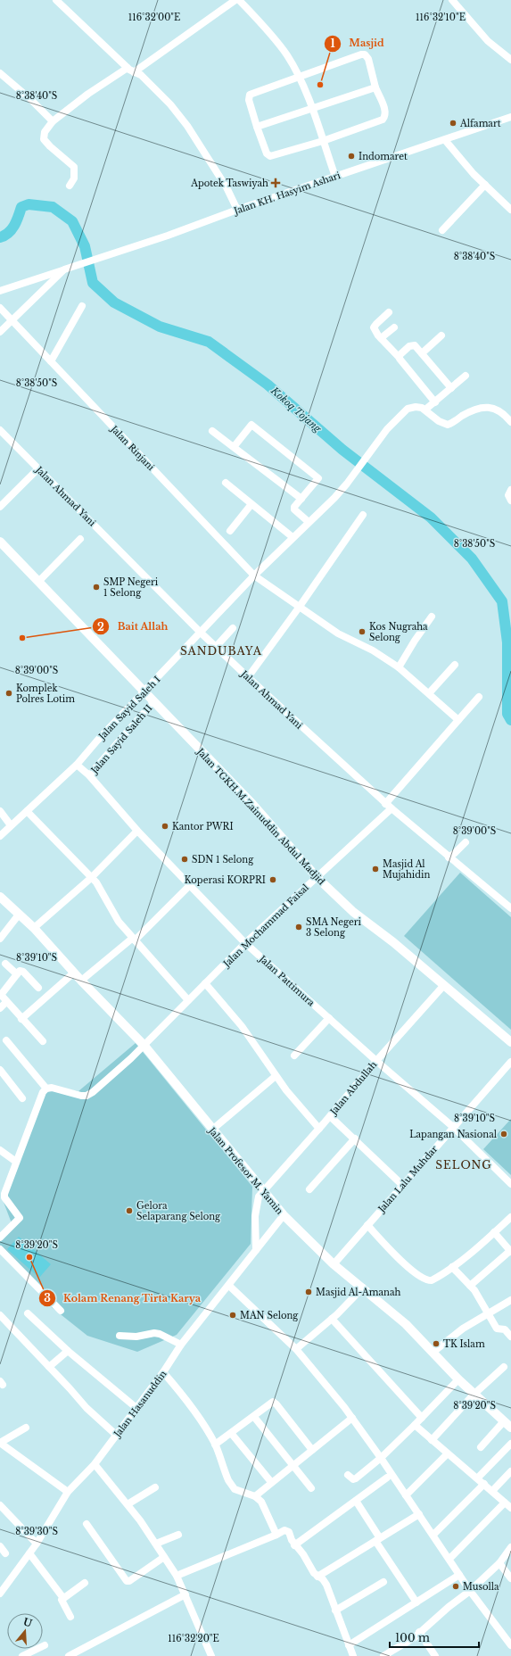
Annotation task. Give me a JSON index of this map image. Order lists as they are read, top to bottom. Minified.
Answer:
{"streets":{"main road":["Jalan TGKH.M.Zainuddin Abdul Madjid","Jalan Profesor M. Yamin"],"street":["Jalan KH. Hasyim Ashari","Jalan Rinjani","Jalan Ahmad Yani","Jalan Sayid Saleh I","Jalan Sayid Saleh II","Jalan Mochammad Faisal","Jalan Pattimura","Jalan Abdullah","Jalan Lalu Muhdar","Jalan Hasanuddin"]},"crossings":[["Jalan Rinjani","Jalan Sayid Saleh I"],["Jalan Ahmad Yani","Jalan Sayid Saleh I"],["Jalan Ahmad Yani","Jalan Mochammad Faisal"],["Jalan Sayid Saleh I","Jalan TGKH.M.Zainuddin Abdul Madjid"],["Jalan Sayid Saleh I","Jalan Pattimura"],["Jalan Sayid Saleh II","Jalan TGKH.M.Zainuddin Abdul Madjid"],["Jalan Sayid Saleh II","Jalan Pattimura"],["Jalan TGKH.M.Zainuddin Abdul Madjid","Jalan Mochammad Faisal"],["Jalan TGKH.M.Zainuddin Abdul Madjid","Jalan Abdullah"],["Jalan Mochammad Faisal","Jalan Pattimura"],["Jalan Mochammad Faisal","Jalan Profesor M. Yamin"],["Jalan Pattimura","Jalan Abdullah"],["Jalan Pattimura","Jalan Lalu Muhdar"],["Jalan Abdullah","Jalan Profesor M. Yamin"],["Jalan Abdullah","Jalan Hasanuddin"],["Jalan Profesor M. Yamin","Jalan Lalu Muhdar"],["Jalan Profesor M. Yamin","Jalan Hasanuddin"]],"districts":["SANDUBAYA","SELONG"],"water":["Kokoq Tojang"],"places":{"other":["Masjid","Alfamart","Indomaret","SMP Negeri 1 Selong","Kos Nugraha Selong","Bait Allah","Komplek Polres Lotim","Kantor PWRI","SDN 1 Selong","Masjid Al Mujahidin","Koperasi KORPRI","SMA Negeri 3 Selong","Lapangan Nasional","Gelora Selaparang Selong","Kolam Renang Tirta Karya","Masjid Al-Amanah","MAN Selong","TK Islam","Musolla"],"health":["Apotek Taswiyah"]},"scale_bar":"100 m","north":"top","coordinates":["116°32'00\"E","116°32'10\"E","8°38'40\"S","8°38'50\"S","8°39'00\"S","8°39'10\"S","8°39'20\"S","8°39'30\"S","116°32'20\"E"]}
